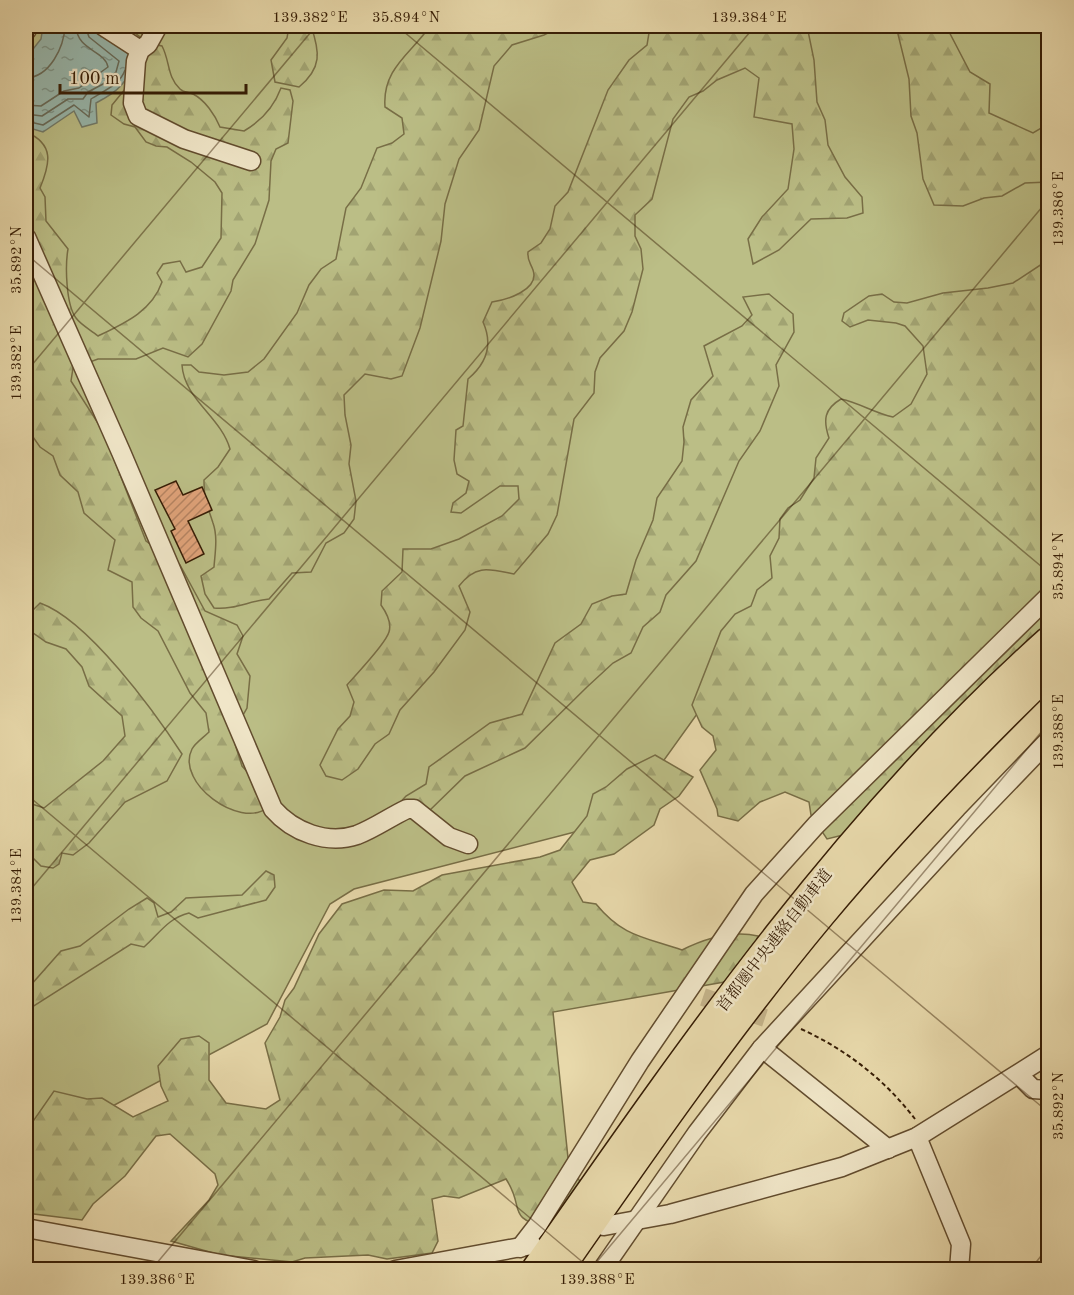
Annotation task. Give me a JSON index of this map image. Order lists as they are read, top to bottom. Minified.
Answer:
{"streets":{"highway":["首都圏中央連絡自動車道"]},"scale_bar":"100 m","coordinates":["139.382°E","35.894°N","139.384°E","139.386°E","35.892°N","139.388°E"]}
